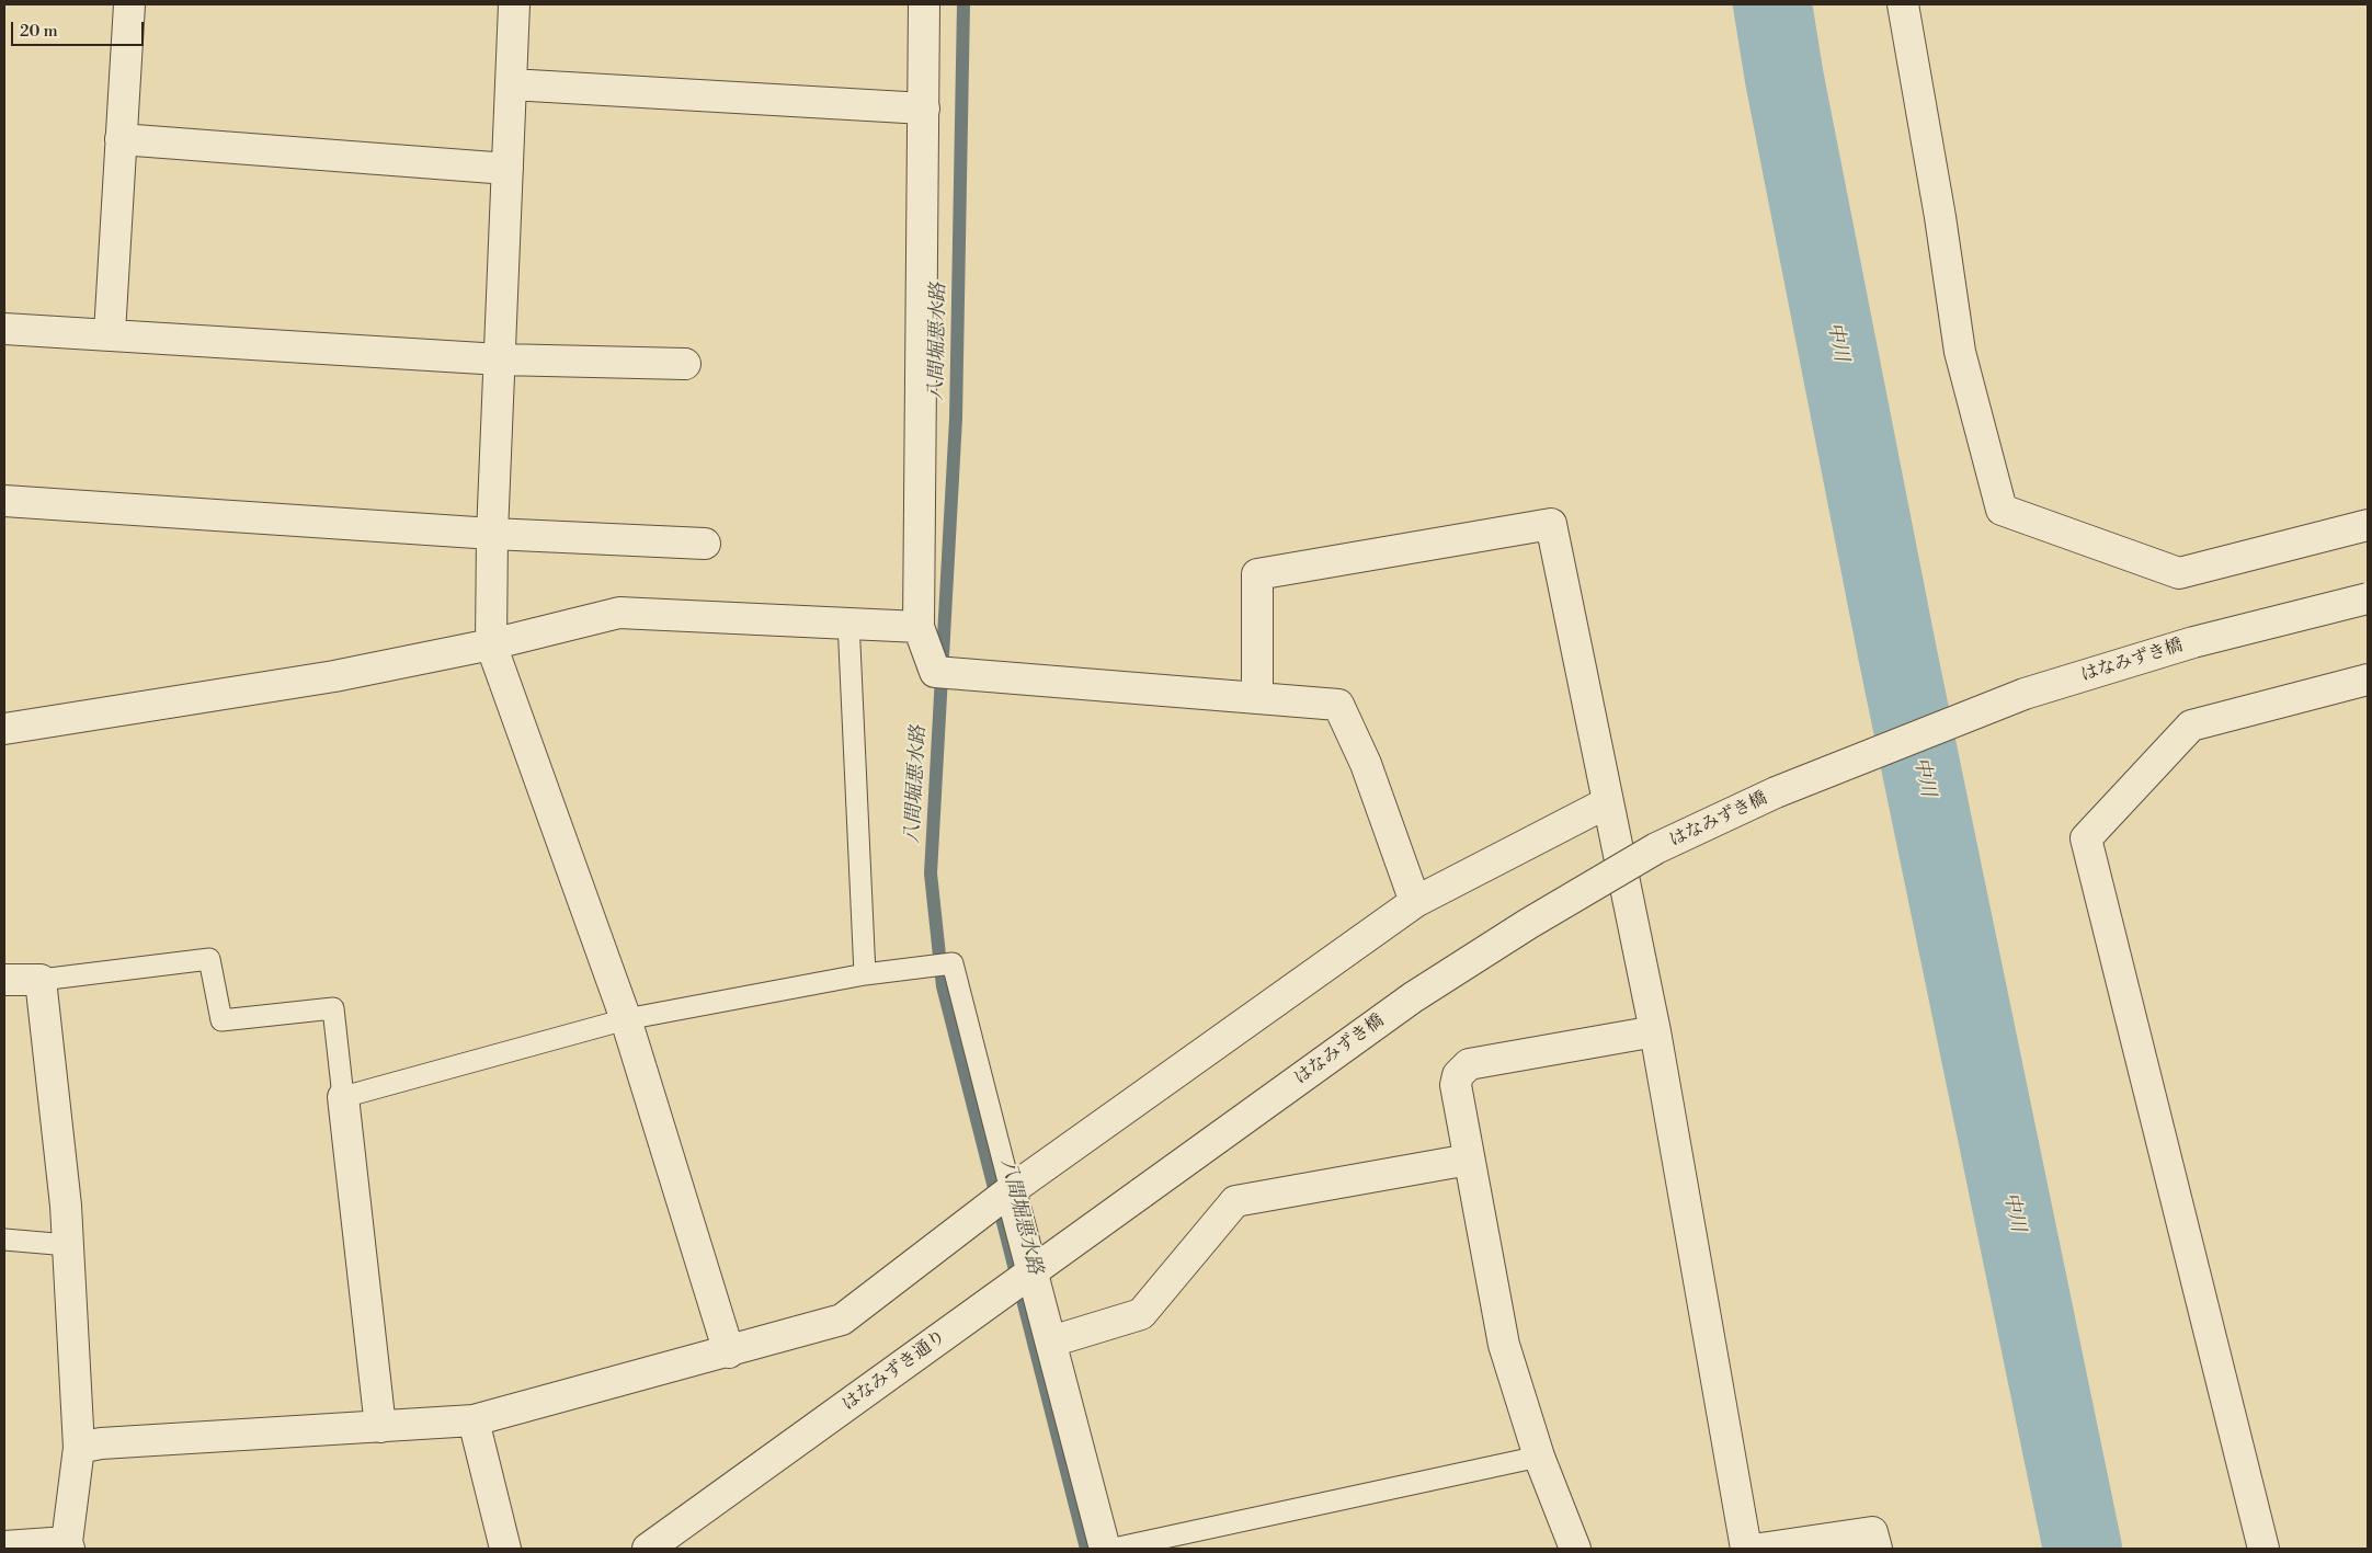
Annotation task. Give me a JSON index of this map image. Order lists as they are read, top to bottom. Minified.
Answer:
{"streets":{"street":["はなみずき橋","はなみずき通り"]},"crossings":[["はなみずき橋","はなみずき通り"]],"water":["八間堀悪水路","中川"],"scale_bar":"20 m"}
